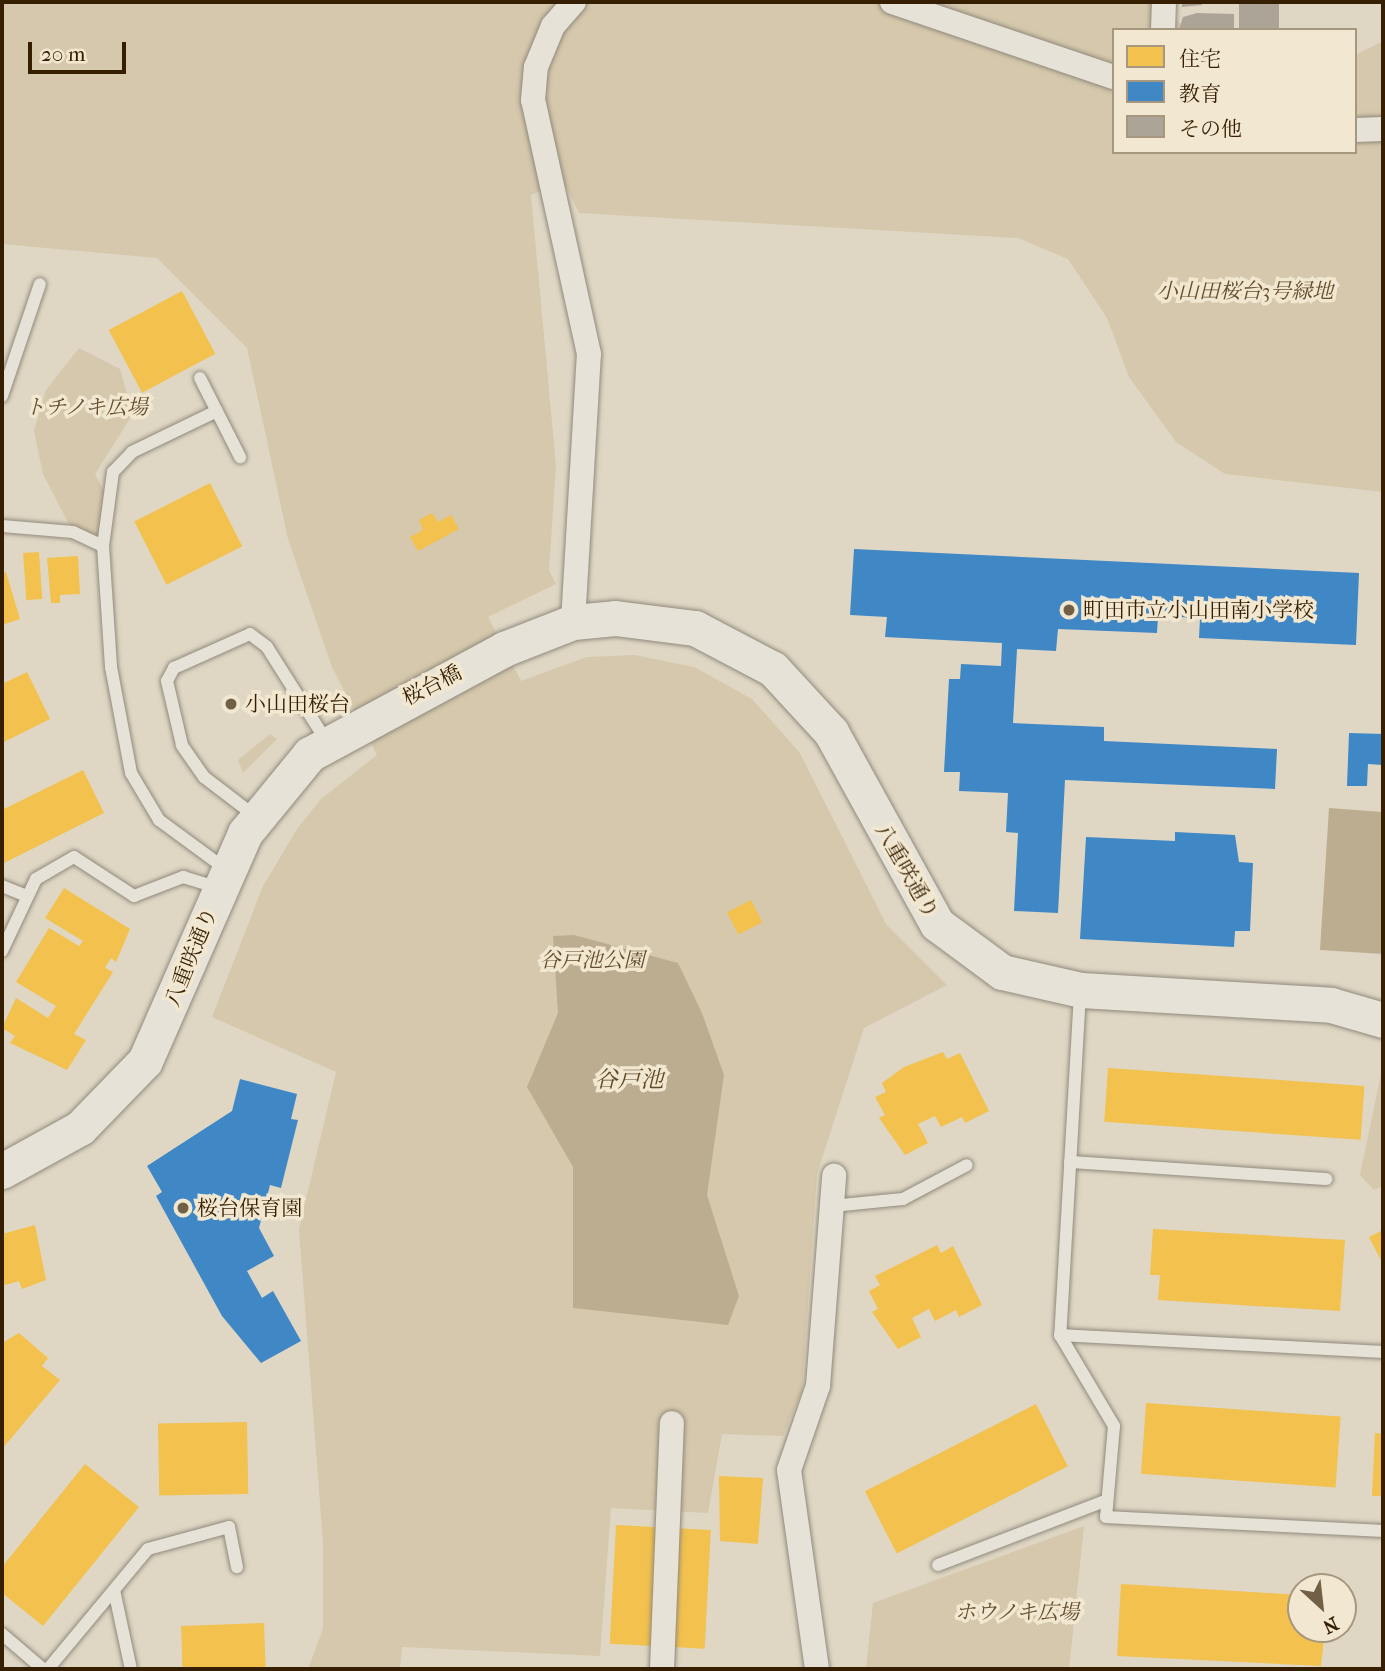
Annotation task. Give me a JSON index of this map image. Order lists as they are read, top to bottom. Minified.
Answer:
{"streets":{"street":["桜台橋","八重咲通り"]},"crossings":[["桜台橋","八重咲通り"]],"water":["谷戸池"],"parks":["小山田桜台3号緑地","トチノキ広場","谷戸池公園","ホウノキ広場"],"places":["町田市立小山田南小学校","小山田桜台","桜台保育園"],"legend":["住宅","教育","その他"],"scale_bar":"20 m","north":"bottom right"}
